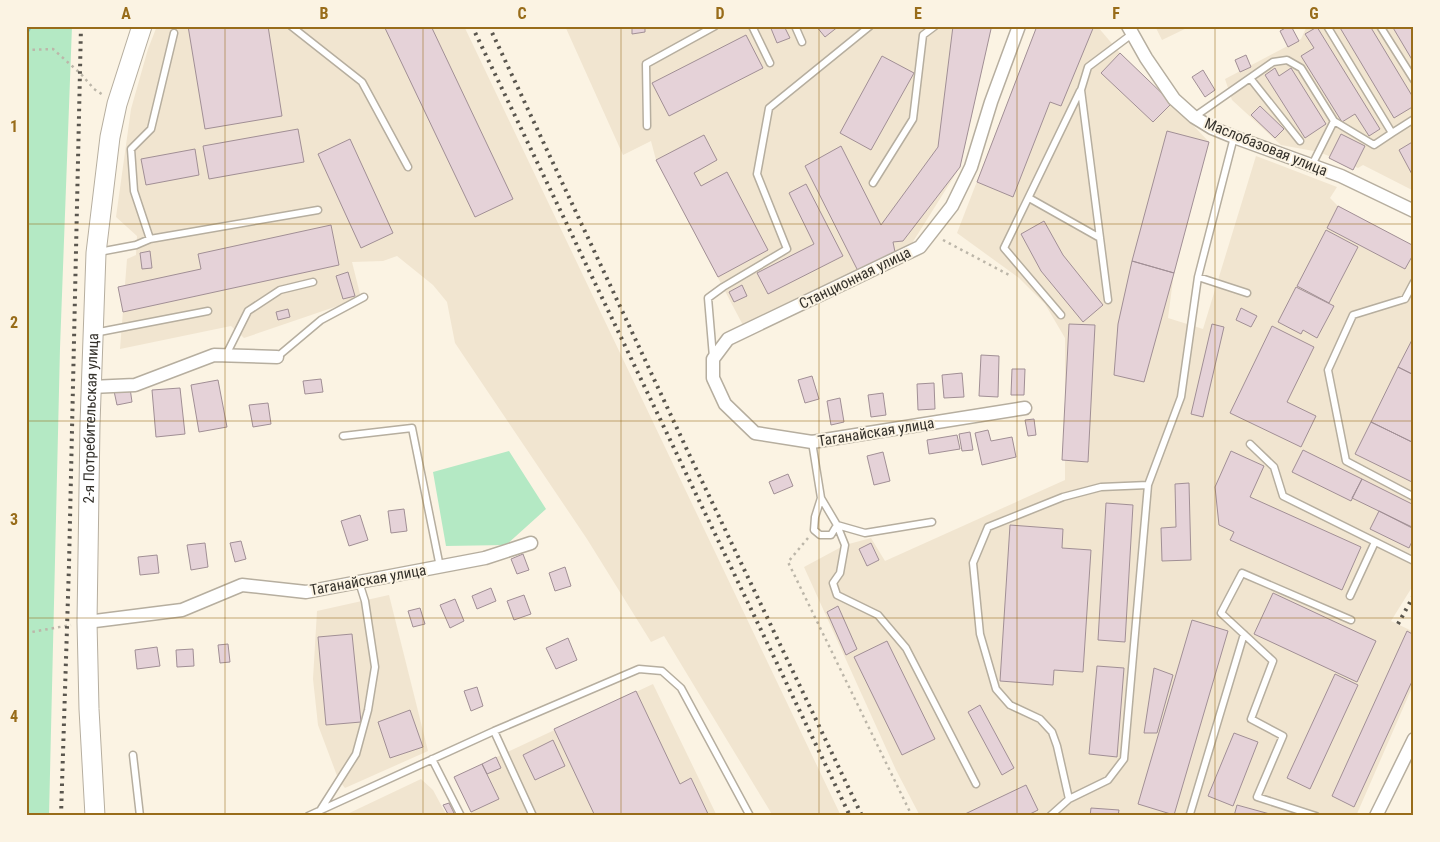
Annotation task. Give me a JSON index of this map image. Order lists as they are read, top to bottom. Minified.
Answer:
{"streets":{"street":["Маслобазовая улица","Станционная улица","2-я Потребительская улица","Таганайская улица"]},"crossings":[["Станционная улица","Таганайская улица"],["2-я Потребительская улица","Таганайская улица"]],"grid":{"columns":["A","B","C","D","E","F","G"],"rows":["1","2","3","4"]}}
